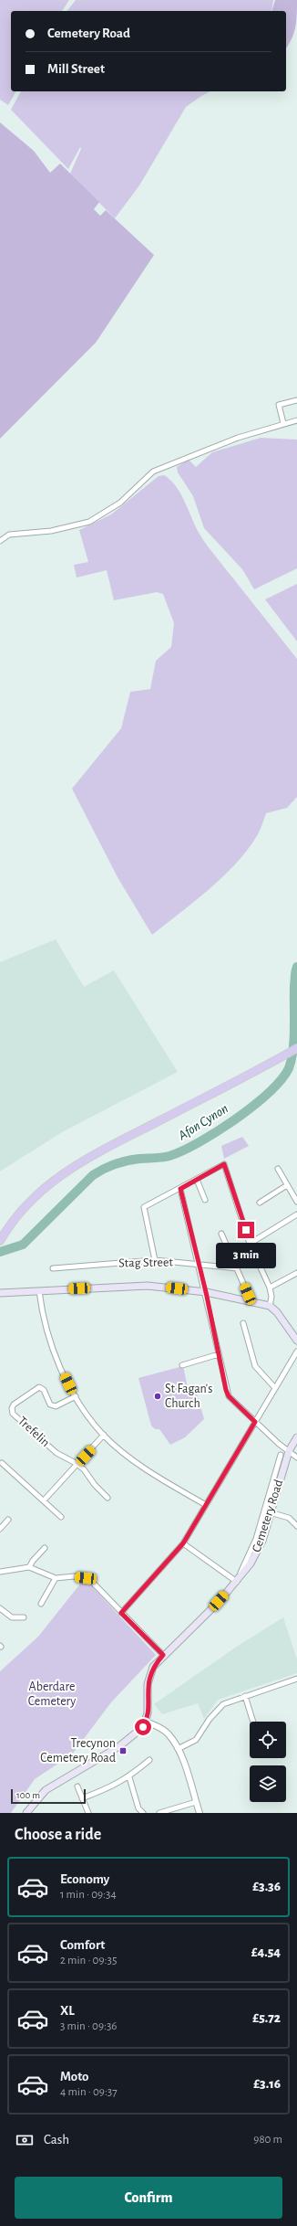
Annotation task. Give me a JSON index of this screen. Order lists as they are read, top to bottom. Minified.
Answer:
{"streets":{"main road":["Cemetery Road"],"street":["Stag Street","Trefelin"]},"water":["Afon Cynon"],"parks":["Aberdare Cemetery"],"places":{"other":["St Fagan's Church"],"transit":["Trecynon Cemetery Road"]},"scale_bar":"100 m","page":{"banner":["Cemetery Road","Mill Street"],"bubble":"3 min","scale":"100 m","heading":"Choose a ride","list":[{"name":"Economy","note":"1 min · 09:34","value":"£3.36"},{"name":"Comfort","note":"2 min · 09:35","value":"£4.54"},{"name":"XL","note":"3 min · 09:36","value":"£5.72"},{"name":"Moto","note":"4 min · 09:37","value":"£3.16"}],"pay":["Cash","980 m"],"buttons":"Confirm"}}
